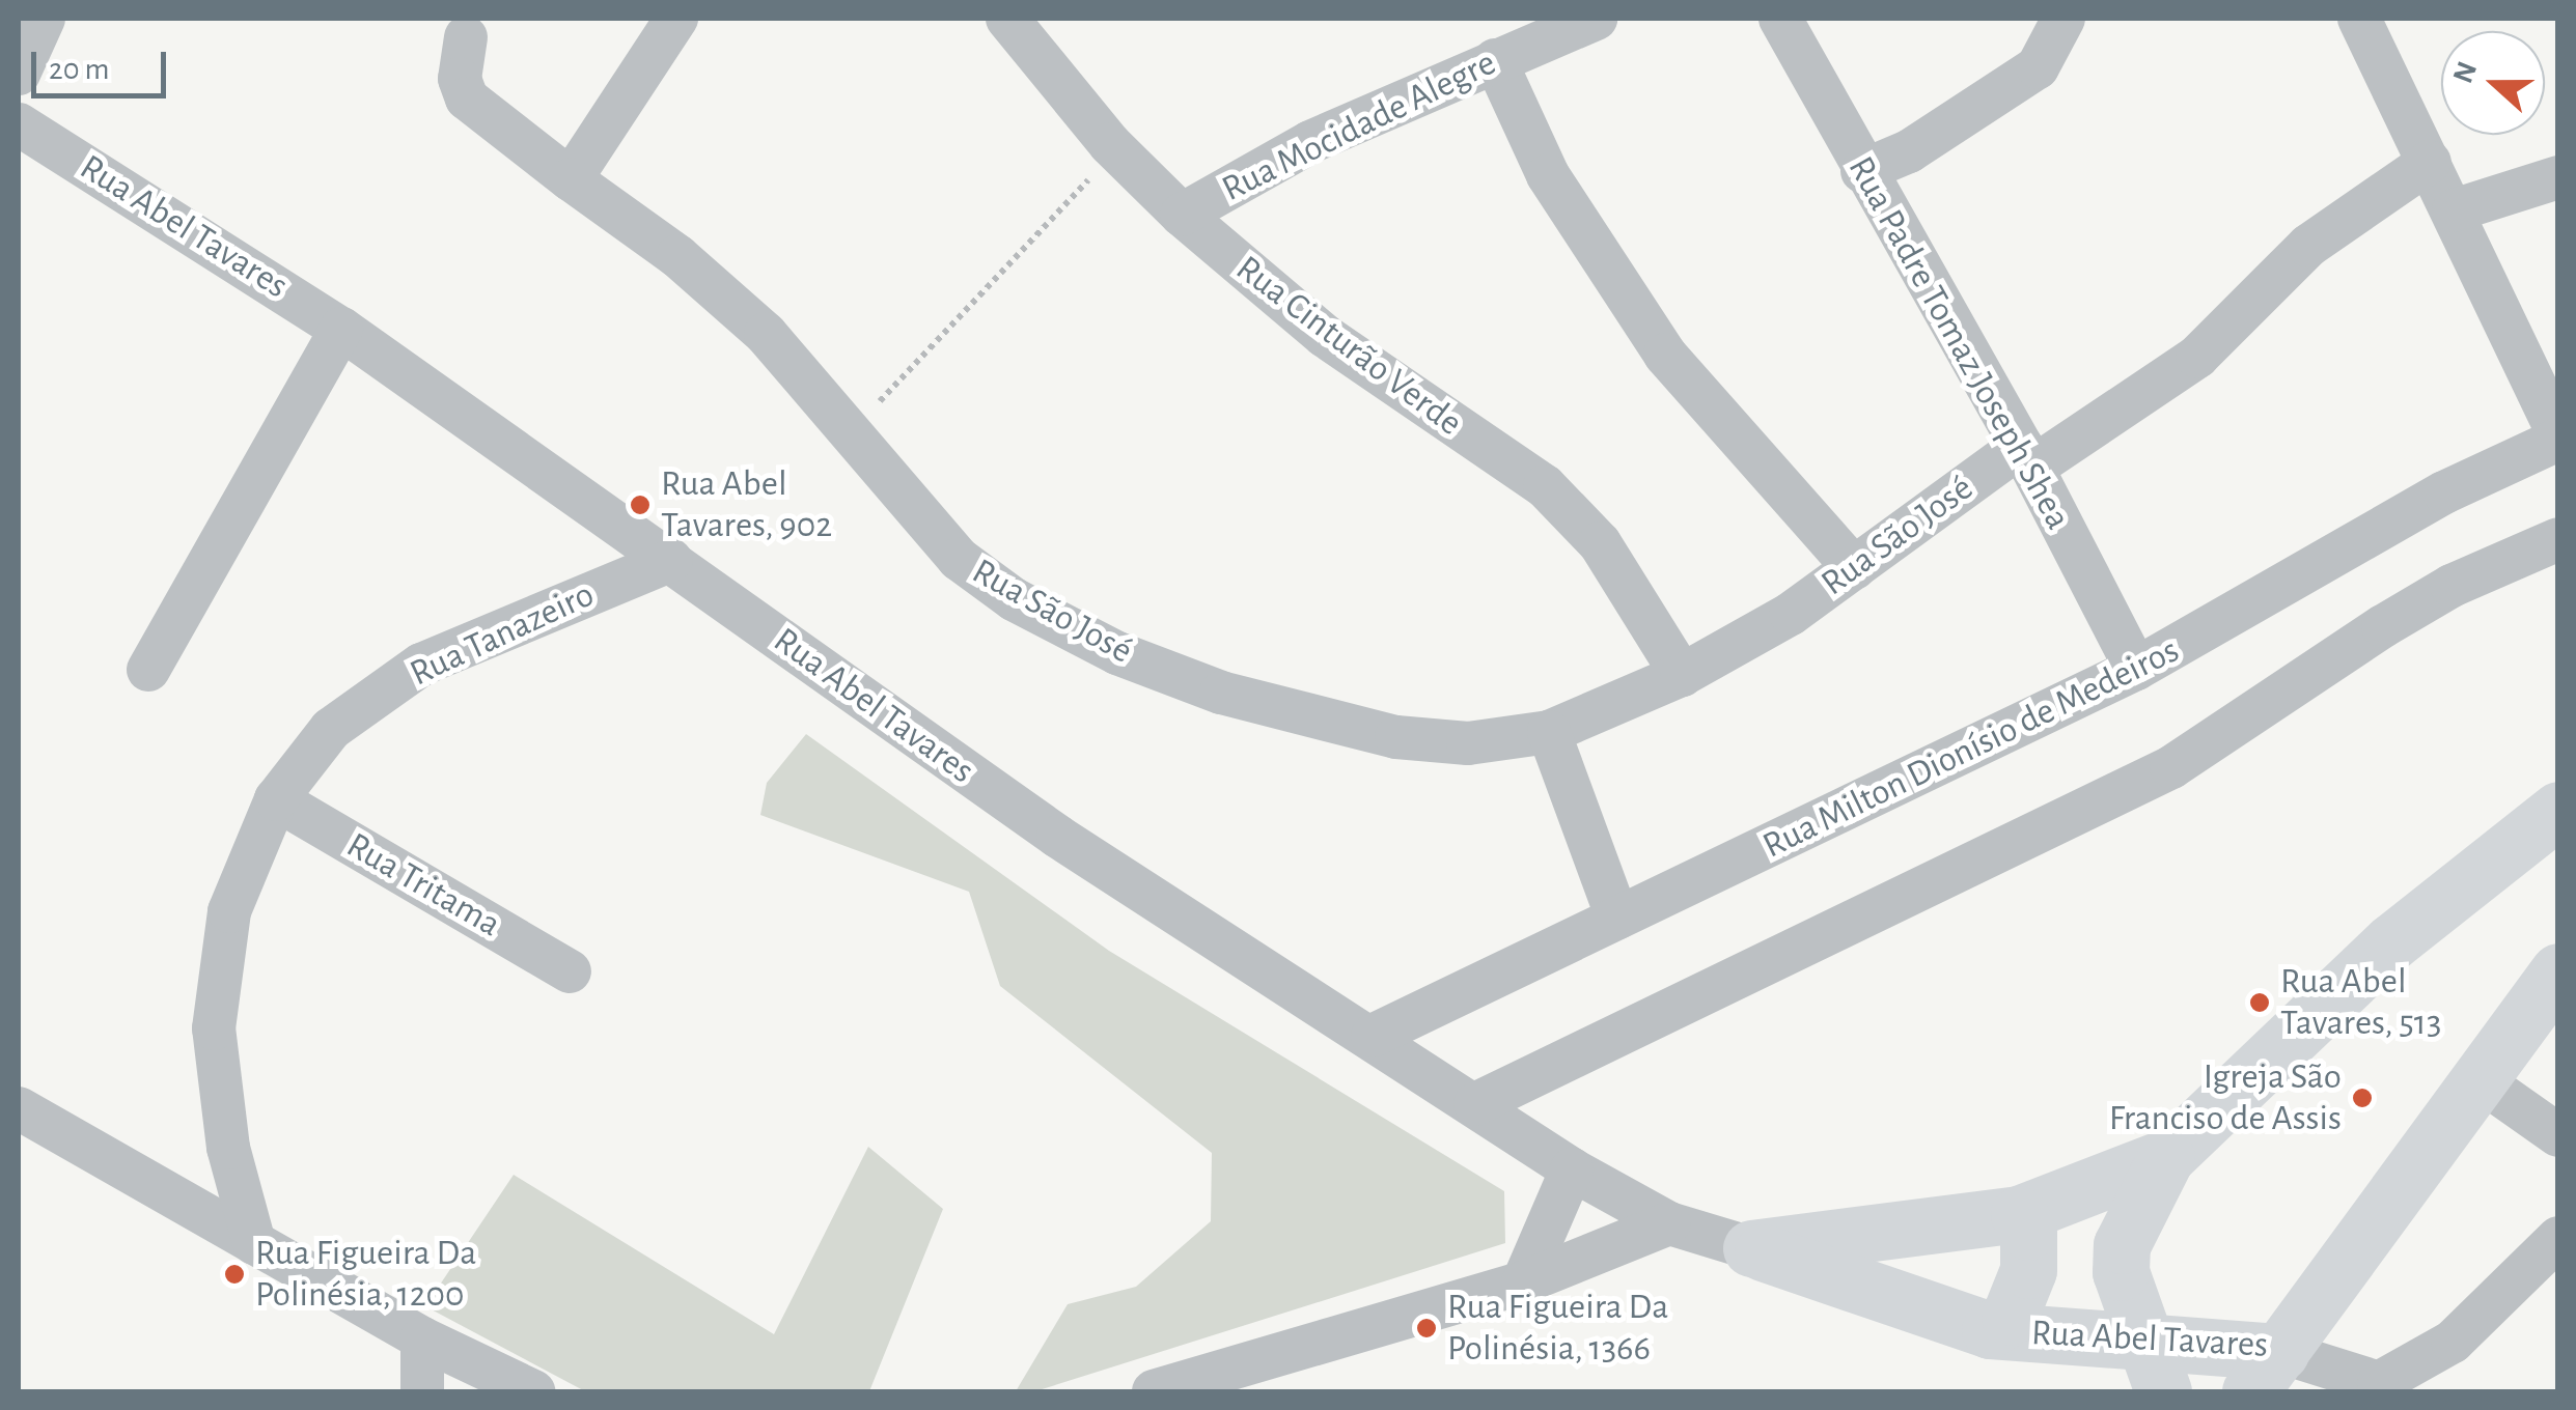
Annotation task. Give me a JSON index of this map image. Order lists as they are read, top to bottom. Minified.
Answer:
{"streets":{"main road":["Rua Abel Tavares"],"street":["Rua Mocidade Alegre","Rua Padre Tomaz Joseph Shea","Rua Cinturão Verde","Rua São José","Rua Tanazeiro","Rua Milton Dionísio de Medeiros","Rua Tritama"]},"crossings":[["Rua Mocidade Alegre","Rua Cinturão Verde"],["Rua Abel Tavares","Rua Tanazeiro"],["Rua Abel Tavares","Rua Milton Dionísio de Medeiros"],["Rua Padre Tomaz Joseph Shea","Rua São José"],["Rua Padre Tomaz Joseph Shea","Rua Milton Dionísio de Medeiros"],["Rua Cinturão Verde","Rua São José"],["Rua São José","Rua Milton Dionísio de Medeiros"],["Rua Tanazeiro","Rua Tritama"]],"places":["Rua Abel Tavares, 902","Rua Abel Tavares, 513","Igreja São Franciso de Assis","Rua Figueira Da Polinésia, 1200","Rua Figueira Da Polinésia, 1366"],"scale_bar":"20 m","north":"left"}
